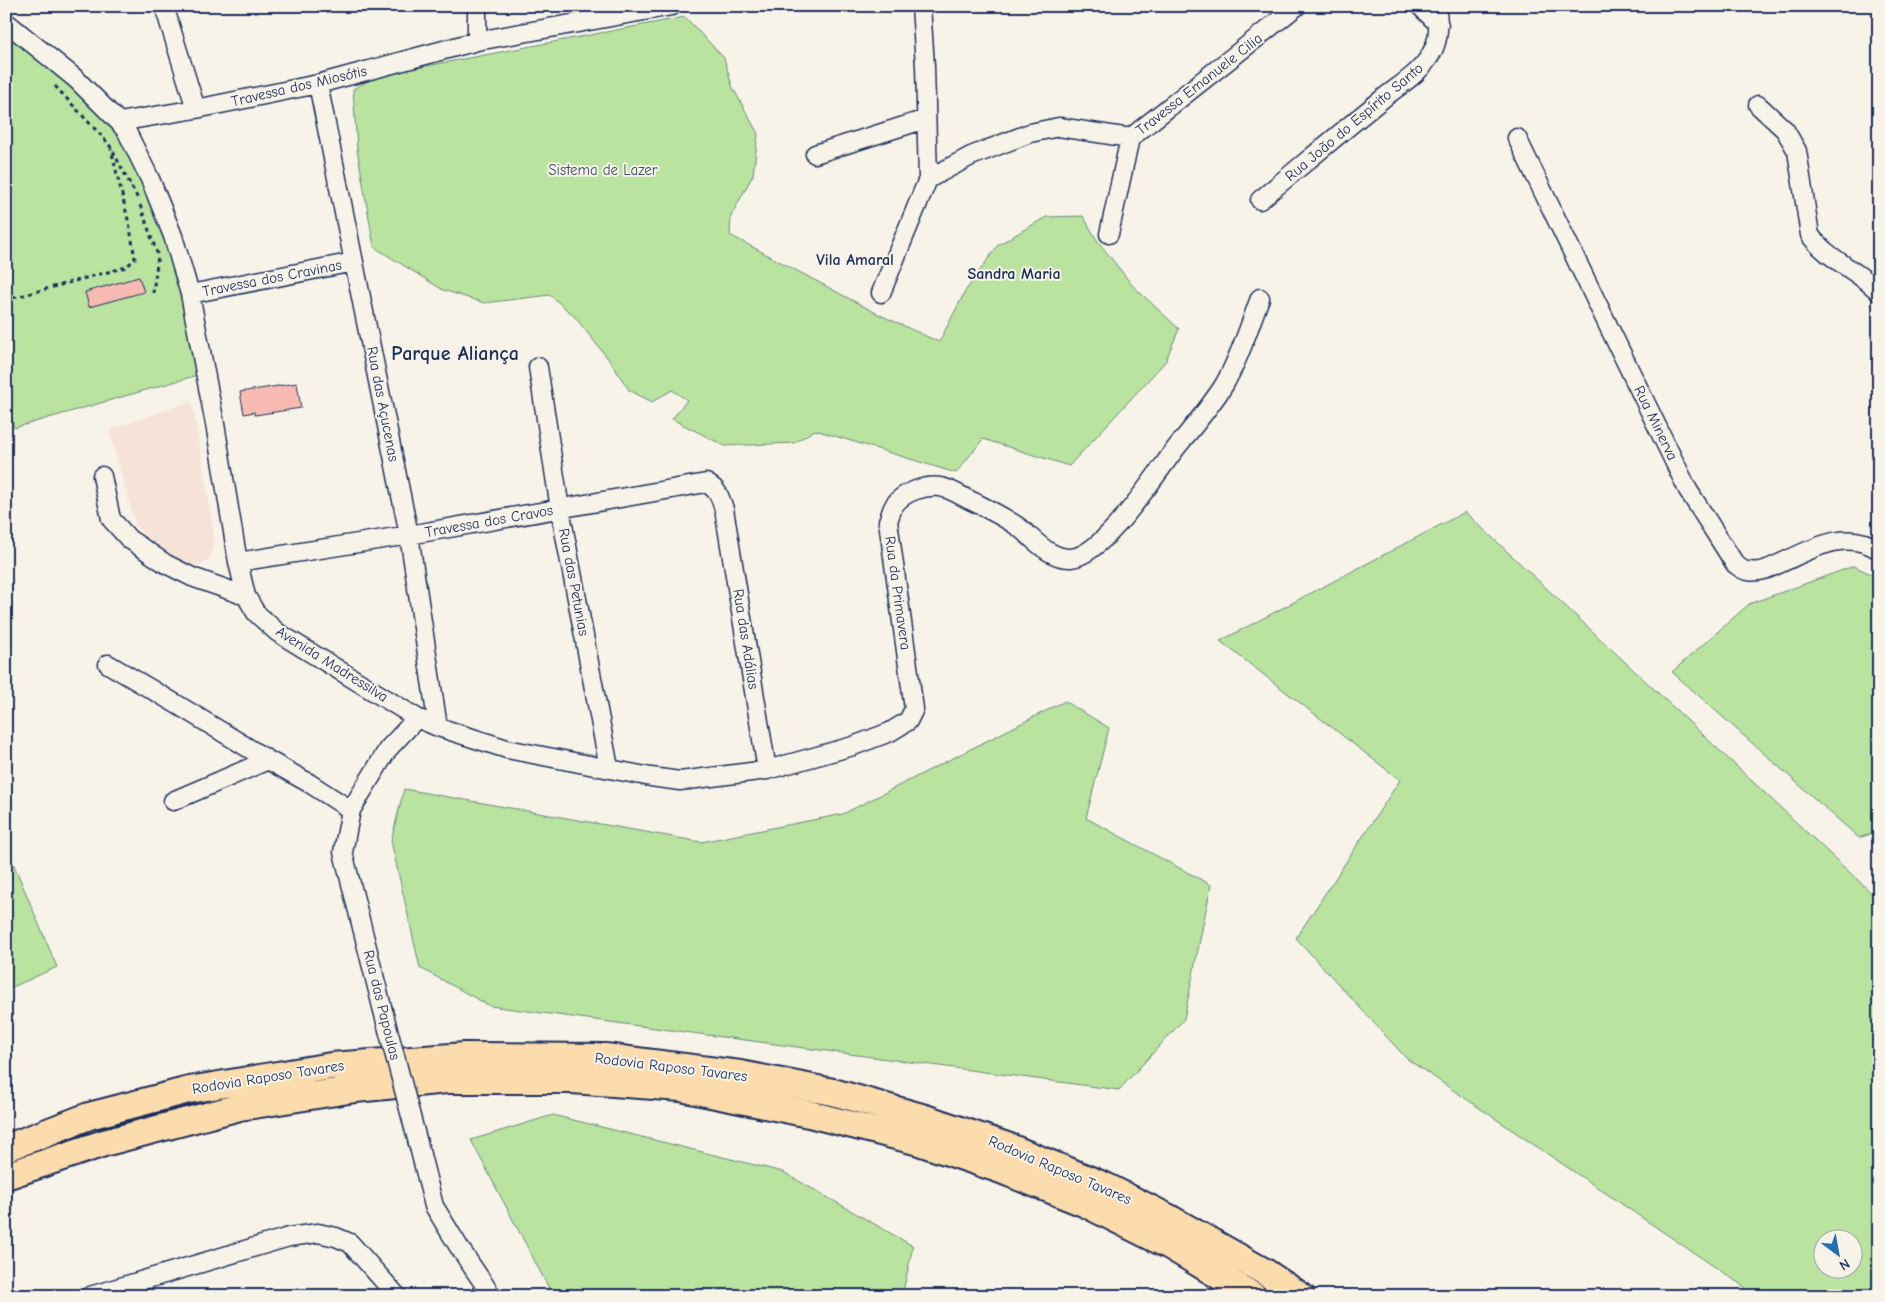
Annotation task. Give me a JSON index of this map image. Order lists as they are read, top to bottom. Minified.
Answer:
{"streets":{"highway":["Rodovia Raposo Tavares"],"street":["Travessa Emanuele Cilia","Travessa dos Miosótis","Rua João do Espírito Santo","Travessa dos Cravinas","Rua das Açucenas","Rua Minerva","Travessa dos Cravos","Rua das Petunias","Rua da Primavera","Rua das Adálias","Avenida Madressilva","Rua das Papoulas"]},"crossings":[["Travessa dos Miosótis","Rua das Açucenas"],["Travessa dos Miosótis","Avenida Madressilva"],["Travessa dos Cravinas","Rua das Açucenas"],["Travessa dos Cravinas","Avenida Madressilva"],["Rua das Açucenas","Travessa dos Cravos"],["Rua das Açucenas","Avenida Madressilva"],["Travessa dos Cravos","Rua das Petunias"],["Travessa dos Cravos","Rua das Adálias"],["Travessa dos Cravos","Avenida Madressilva"],["Rua das Petunias","Avenida Madressilva"],["Rua da Primavera","Avenida Madressilva"],["Rua das Adálias","Avenida Madressilva"],["Avenida Madressilva","Rua das Papoulas"]],"districts":["Vila Amaral","Sandra Maria","Parque Aliança"],"parks":["Sistema de Lazer"],"north":"bottom right"}
